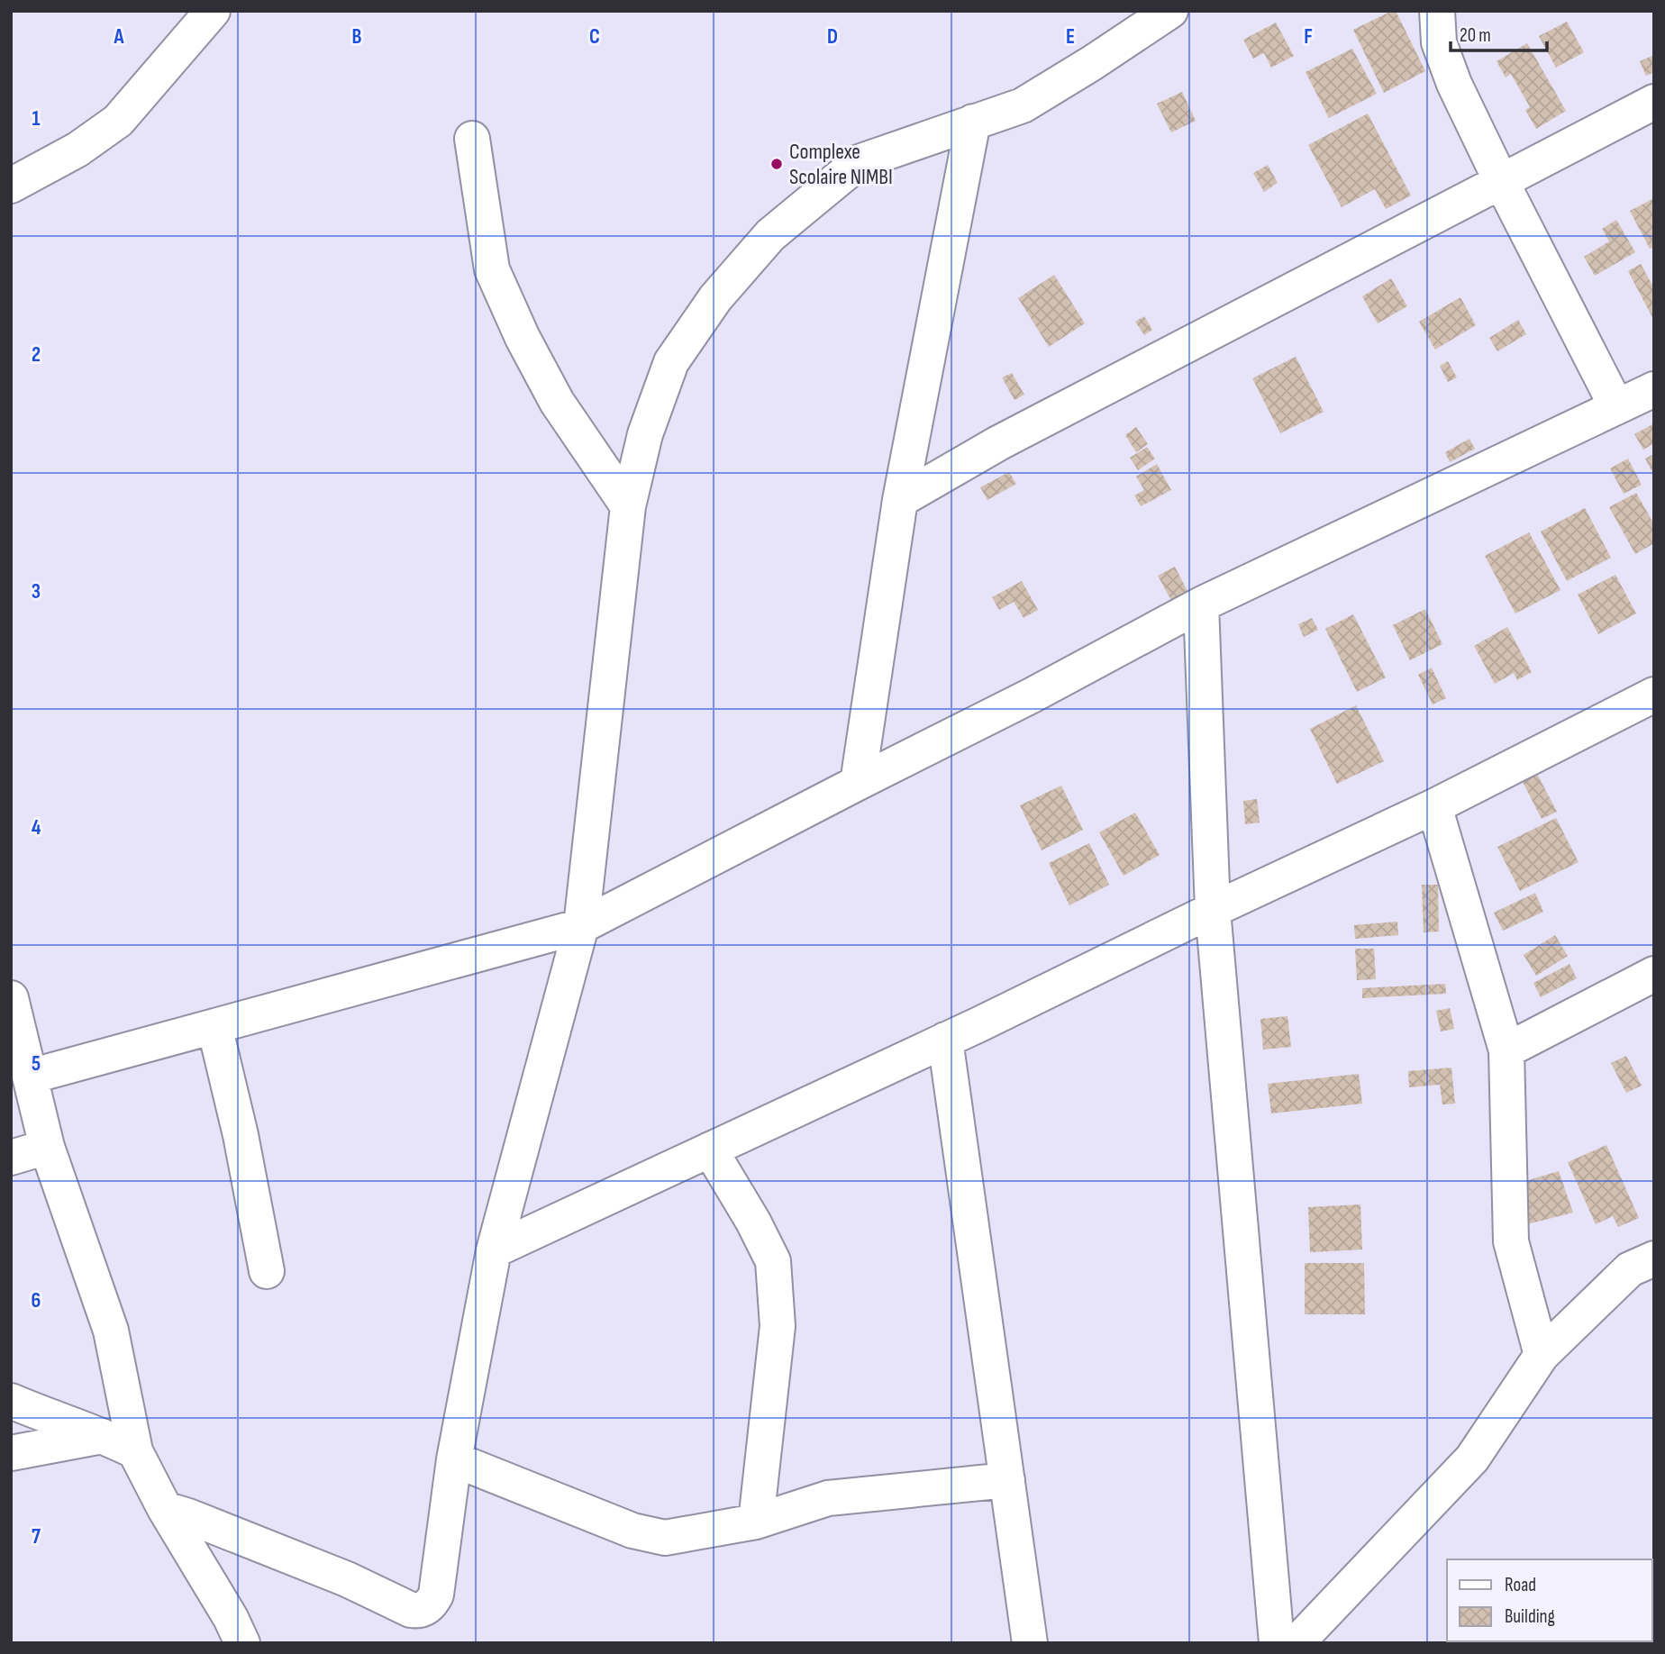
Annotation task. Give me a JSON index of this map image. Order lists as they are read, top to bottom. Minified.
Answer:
{"places":["Complexe Scolaire NIMBI"],"legend":["Road","Building"],"scale_bar":"20 m","grid":{"columns":["A","B","C","D","E","F"],"rows":["1","2","3","4","5","6","7"]}}
